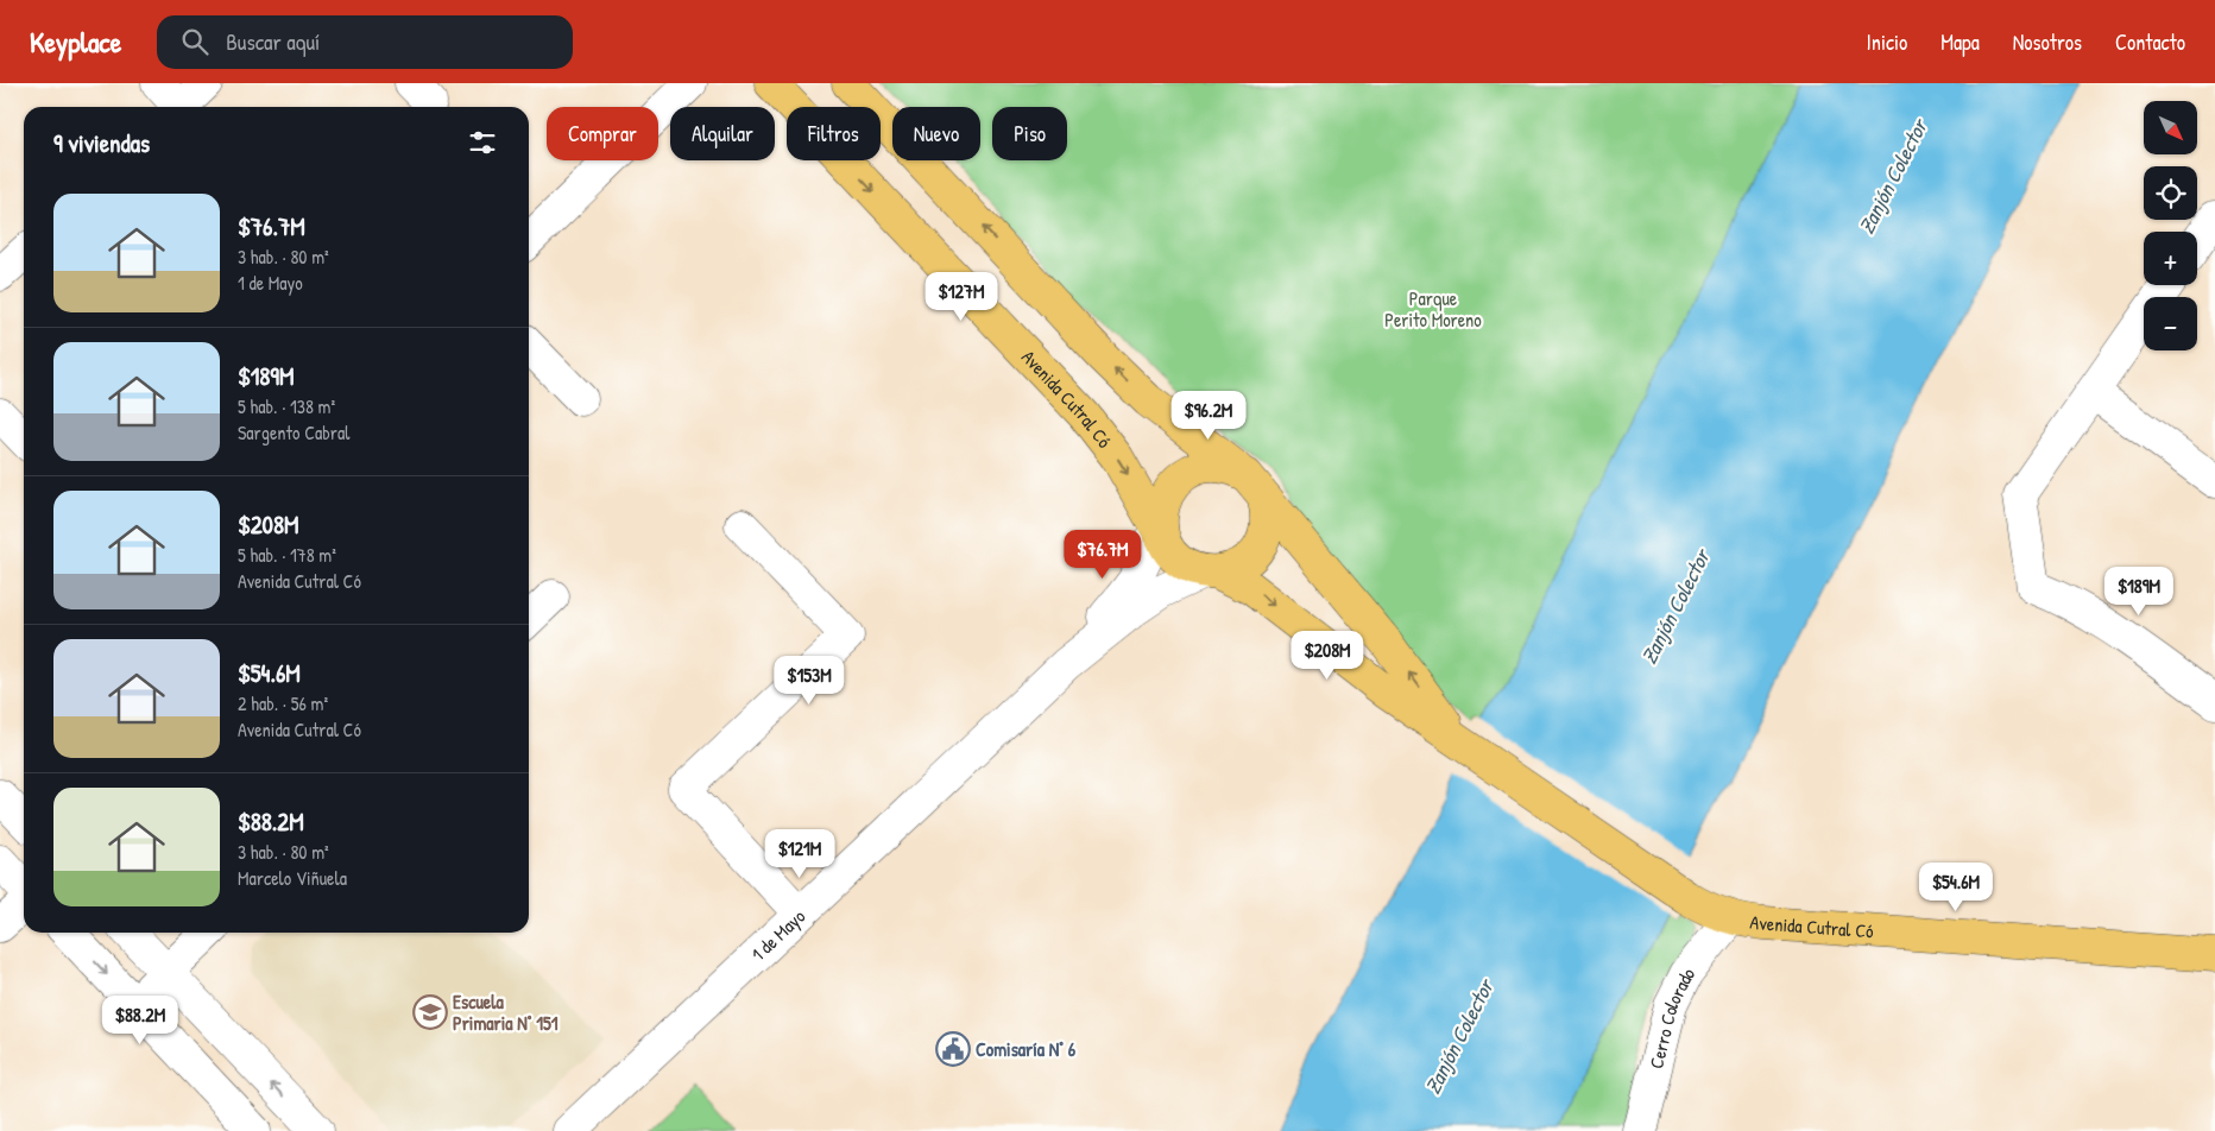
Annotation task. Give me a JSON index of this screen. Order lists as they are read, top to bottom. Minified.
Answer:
{"streets":{"main road":["Avenida Cutral Có"],"street":["1 de Mayo","Cerro Colorado"]},"crossings":[["Avenida Cutral Có","1 de Mayo"],["Avenida Cutral Có","Cerro Colorado"]],"water":["Zanjón Colector"],"parks":["Parque Perito Moreno"],"places":{"school or university":["Escuela Primaria N° 151"],"public building":["Comisaría N° 6"]},"north":"bottom right","page":{"header":"Keyplace","search":"Buscar aquí","nav":["Inicio","Mapa","Nosotros","Contacto"],"map_buttons":["+","−"],"chip":["Comprar","Alquilar","Filtros","Nuevo","Piso"],"heading":"9 viviendas","list":[{"name":"$76.7M","note":"3 hab. · 80 m² · 1 de Mayo"},{"name":"$189M","note":"5 hab. · 138 m² · Sargento Cabral"},{"name":"$208M","note":"5 hab. · 178 m² · Avenida Cutral Có"},{"name":"$54.6M","note":"2 hab. · 56 m² · Avenida Cutral Có"},{"name":"$88.2M","note":"3 hab. · 80 m² · Marcelo Viñuela"}],"price":["$127M","$96.2M","$76.7M","$189M","$208M","$153M","$121M","$54.6M","$88.2M"]}}
